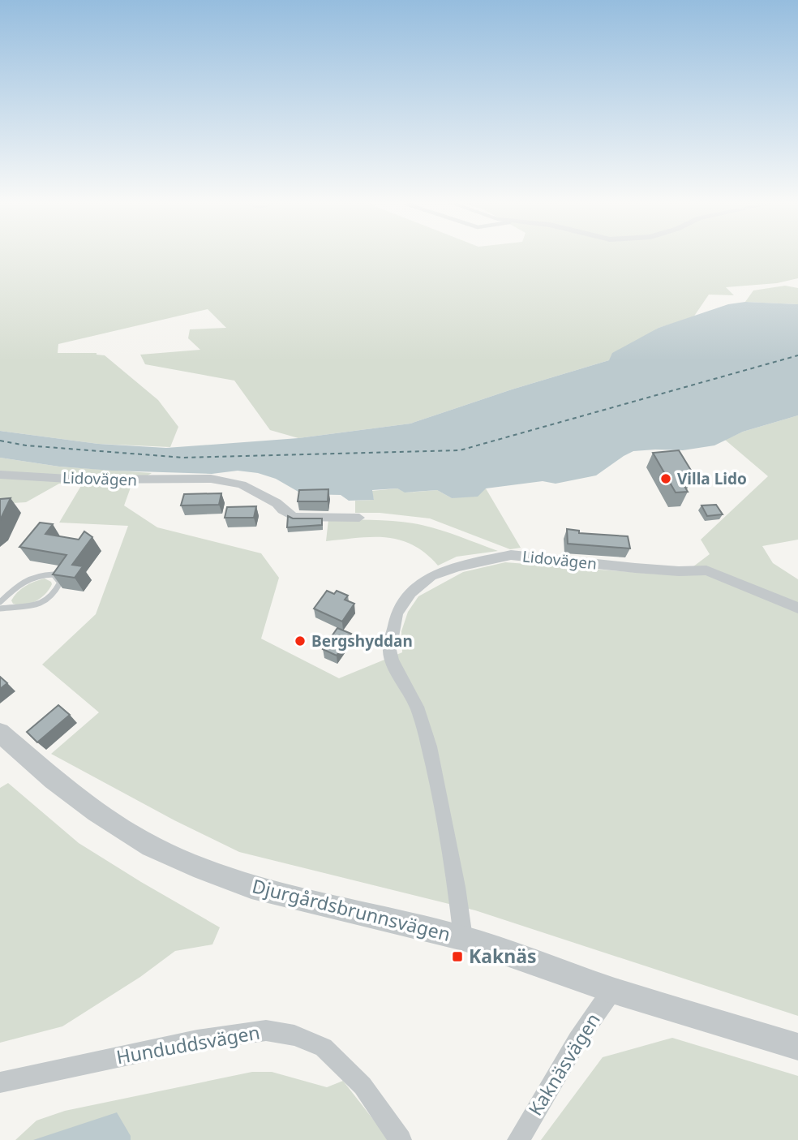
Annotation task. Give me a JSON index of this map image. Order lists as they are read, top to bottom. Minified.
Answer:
{"streets":{"street":["Lidovägen","Djurgårdsbrunnsvägen","Hunduddsvägen","Kaknäsvägen"]},"crossings":[["Lidovägen","Djurgårdsbrunnsvägen"],["Djurgårdsbrunnsvägen","Kaknäsvägen"]],"places":{"other":["Villa Lido","Bergshyddan"],"transit":["Kaknäs"]}}
